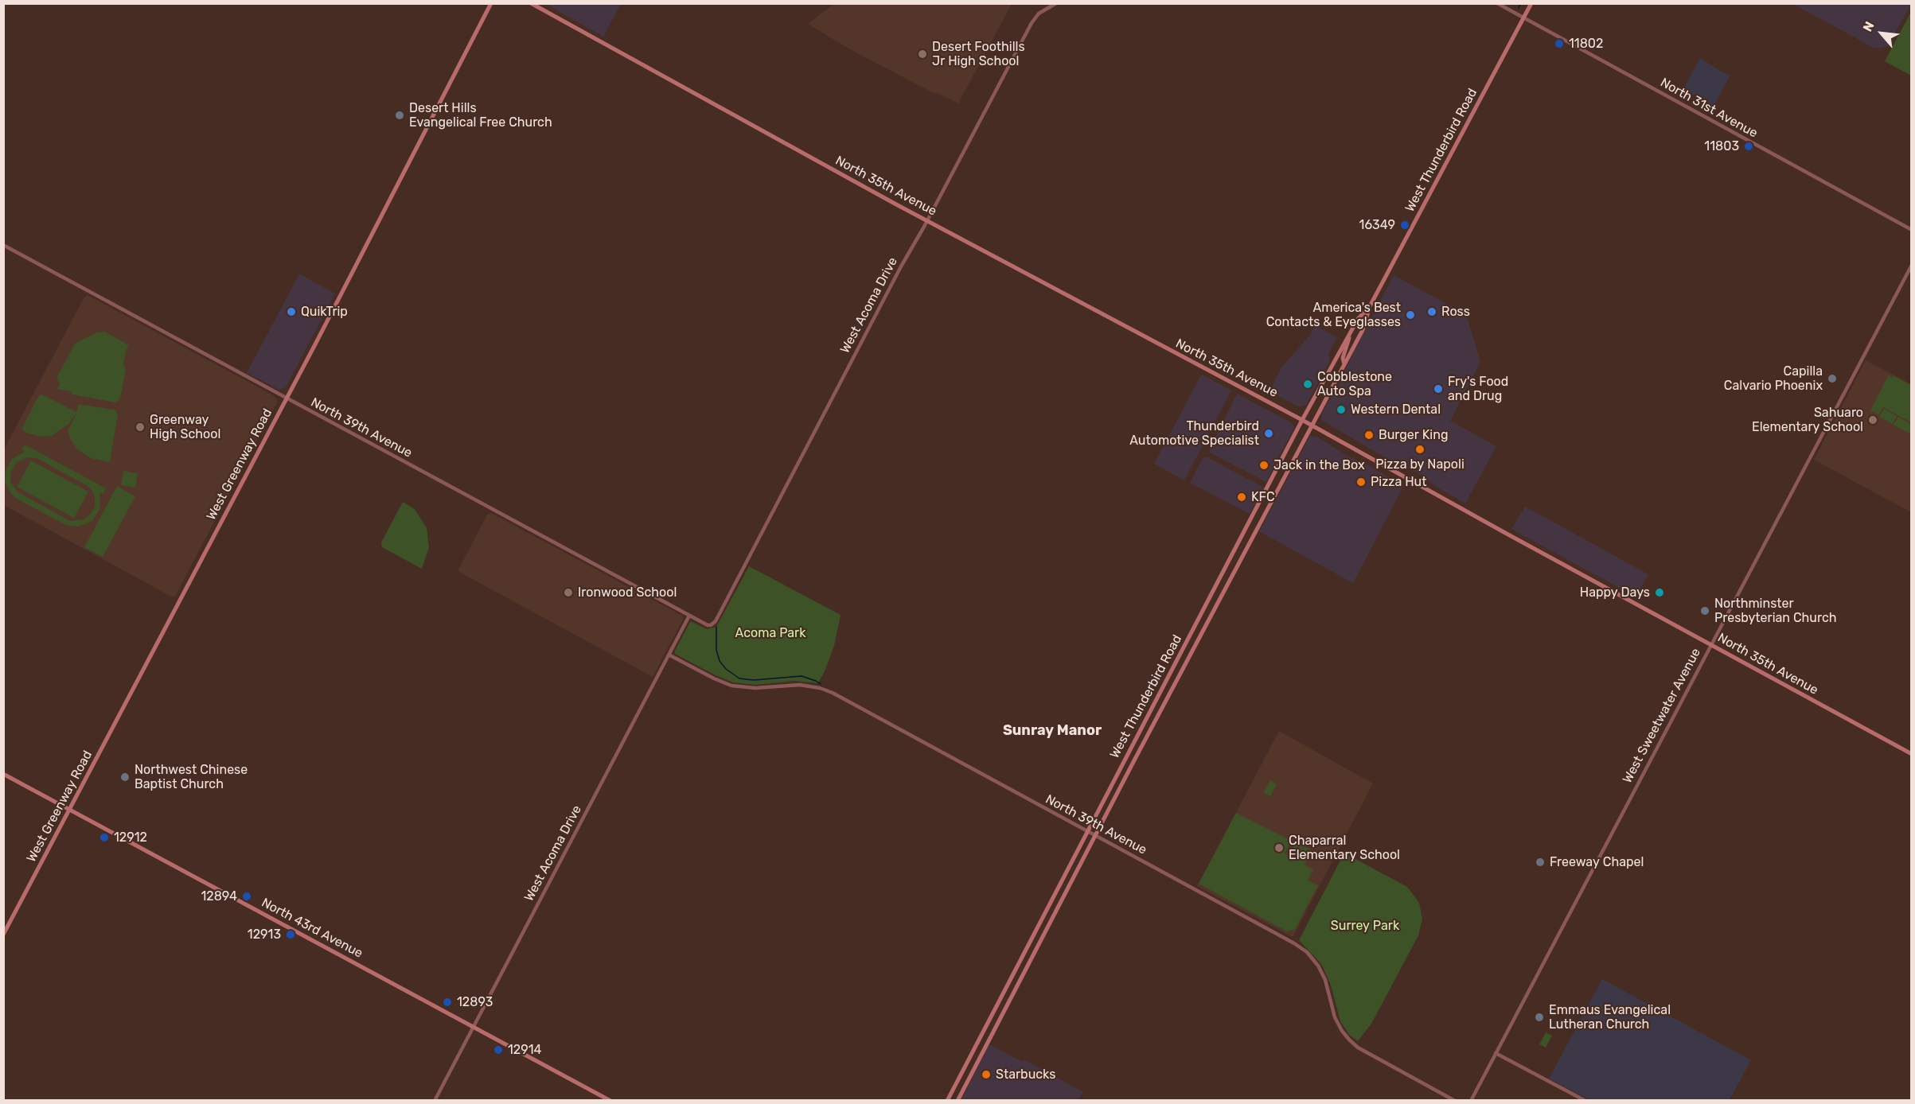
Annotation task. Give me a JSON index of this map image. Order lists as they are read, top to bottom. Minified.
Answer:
{"streets":{"main road":["West Thunderbird Road","North 35th Avenue","West Greenway Road","North 43rd Avenue"],"street":["North 31st Avenue","West Acoma Drive","North 39th Avenue","West Sweetwater Avenue"]},"crossings":[["North 31st Avenue","West Thunderbird Road"],["West Thunderbird Road","North 35th Avenue"],["West Thunderbird Road","North 39th Avenue"],["North 35th Avenue","West Acoma Drive"],["North 35th Avenue","West Sweetwater Avenue"],["West Acoma Drive","North 39th Avenue"],["West Acoma Drive","North 43rd Avenue"],["North 39th Avenue","West Greenway Road"],["West Greenway Road","North 43rd Avenue"]],"districts":["Sunray Manor"],"parks":["Acoma Park","Surrey Park"],"places":["11802","Desert Foothills Jr High School","Desert Hills Evangelical Free Church","11803","16349","QuikTrip","Ross","America's Best Contacts & Eyeglasses","Capilla Calvario Phoenix","Cobblestone Auto Spa","Fry's Food and Drug","Western Dental","Sahuaro Elementary School","Greenway High School","Thunderbird Automotive Specialist","Burger King","Pizza by Napoli","Jack in the Box","Pizza Hut","KFC","Ironwood School","Happy Days","Northminster Presbyterian Church","Northwest Chinese Baptist Church","12912","Chaparral Elementary School","Freeway Chapel","12894","12913","12893","Emmaus Evangelical Lutheran Church","12914","Starbucks"],"north":"top left"}
